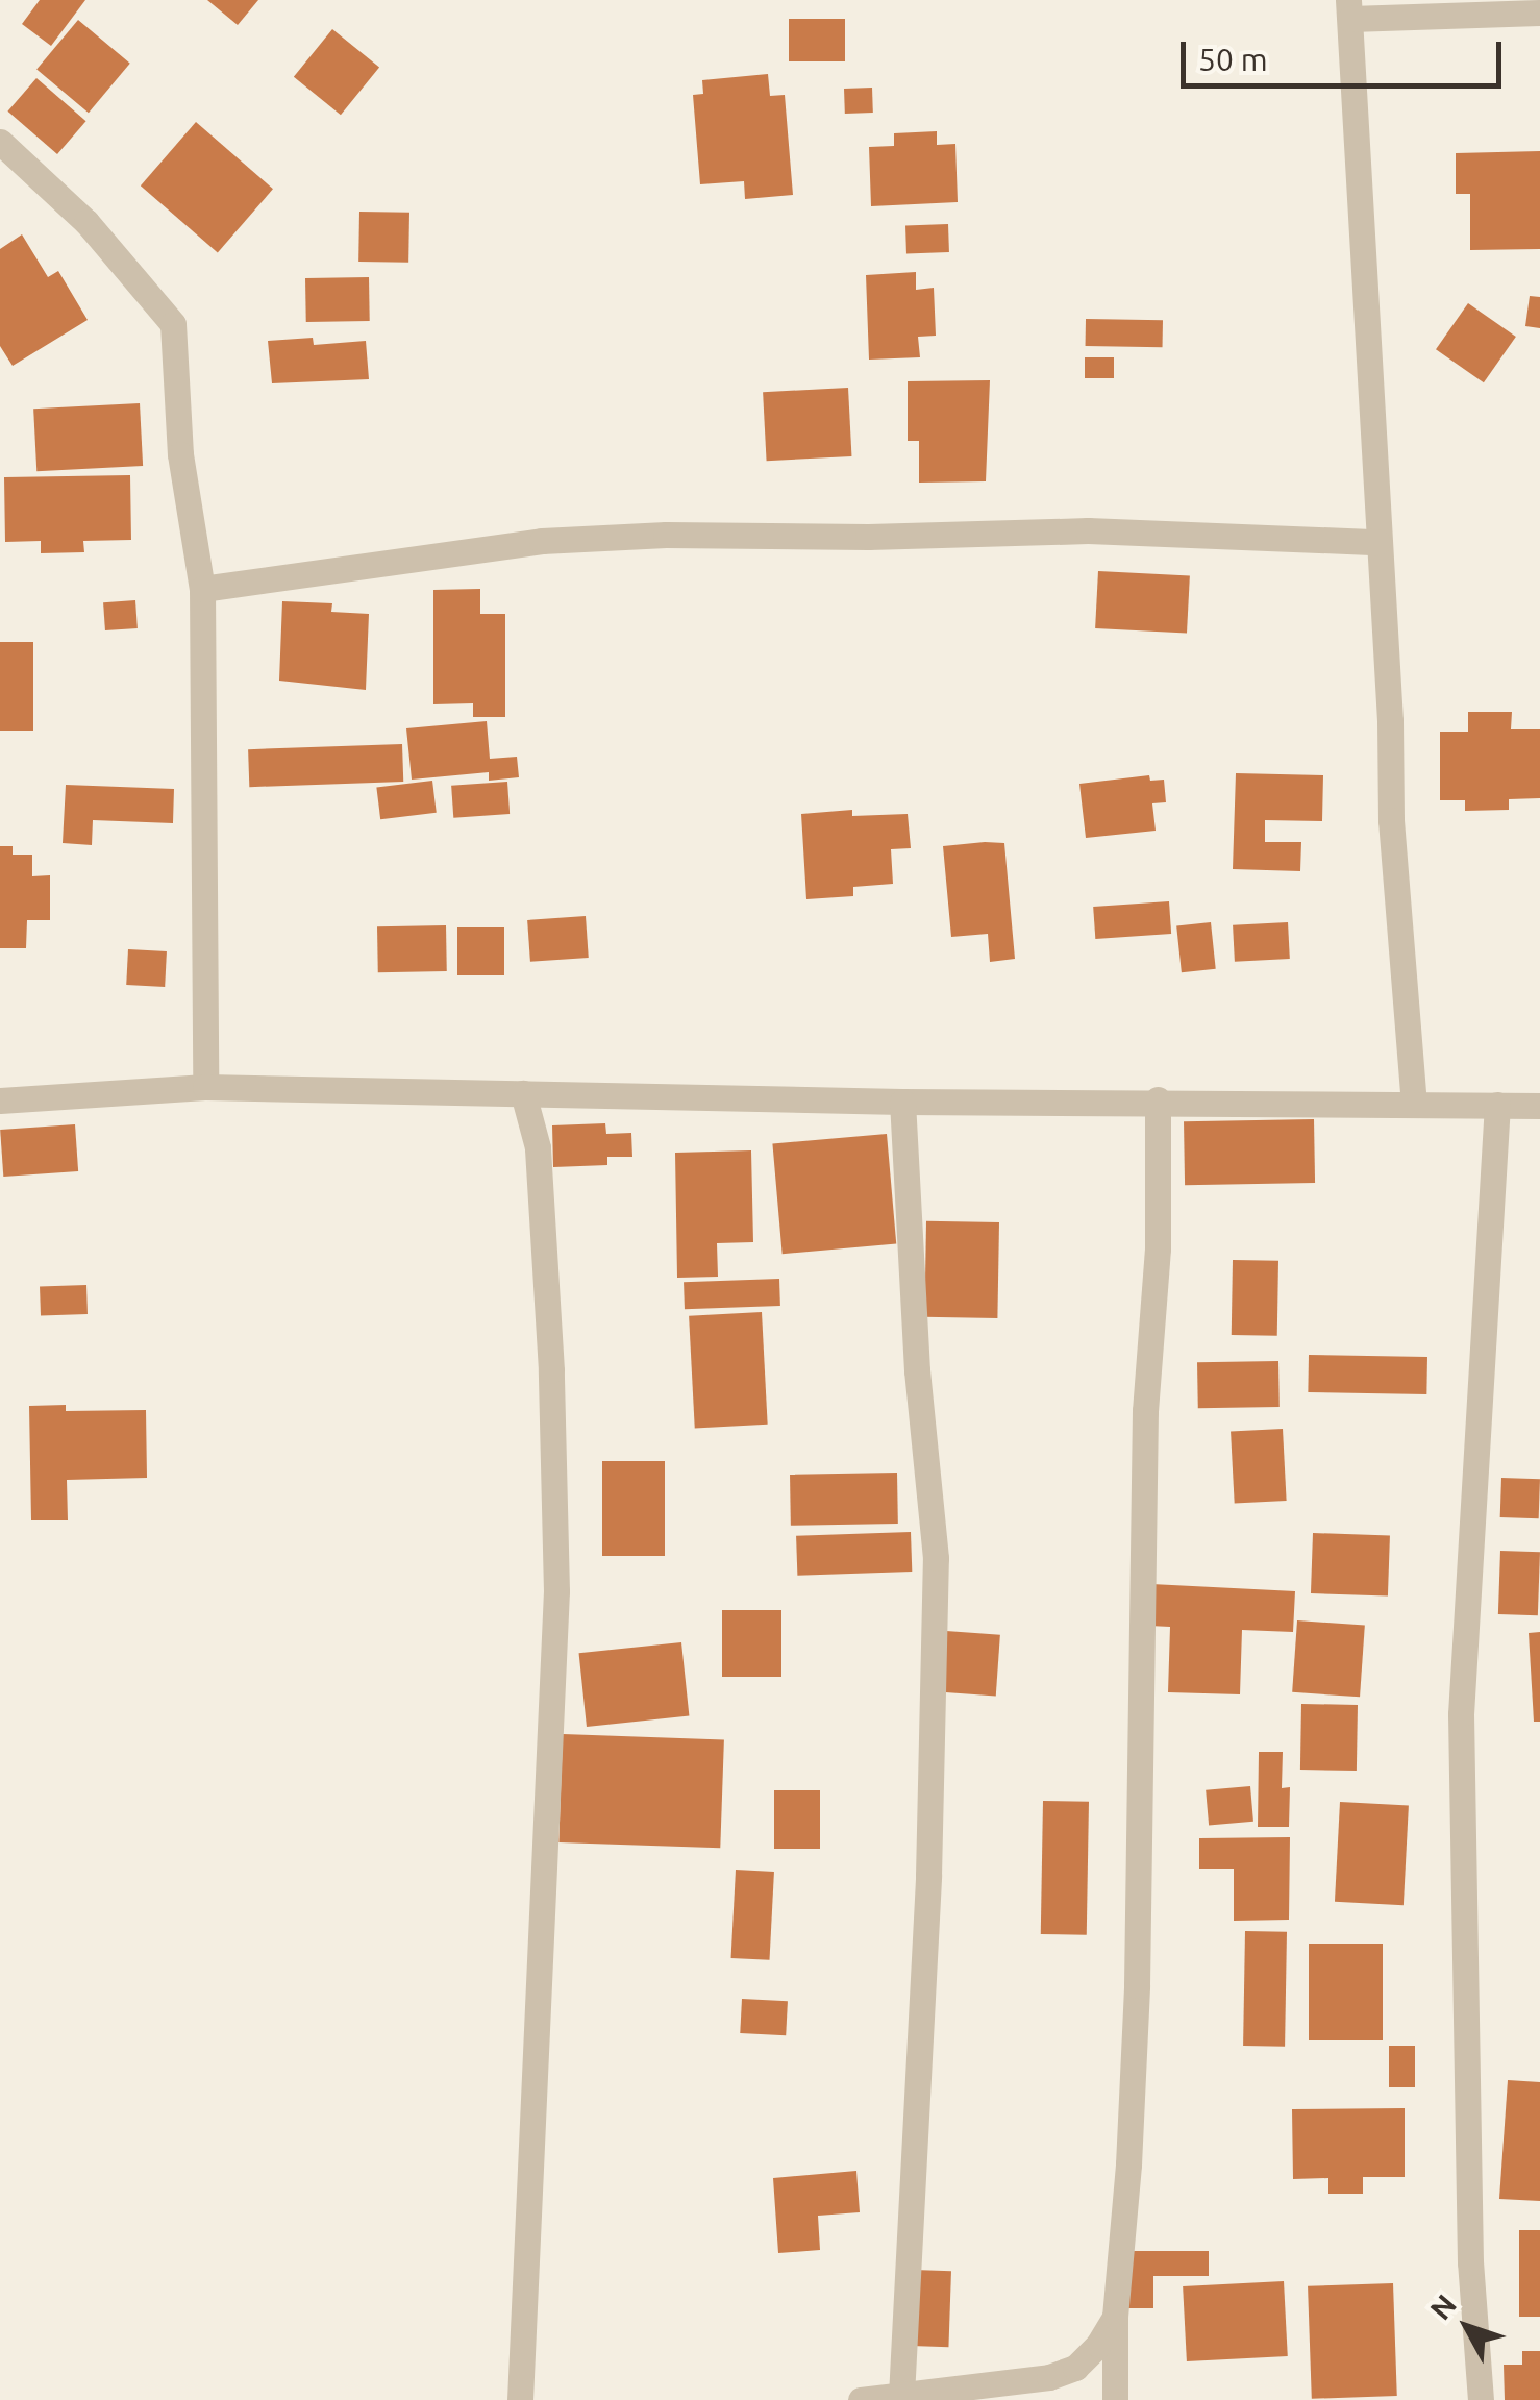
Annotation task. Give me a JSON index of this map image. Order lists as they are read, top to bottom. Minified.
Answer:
{"scale_bar":"50 m","north":"top left"}
